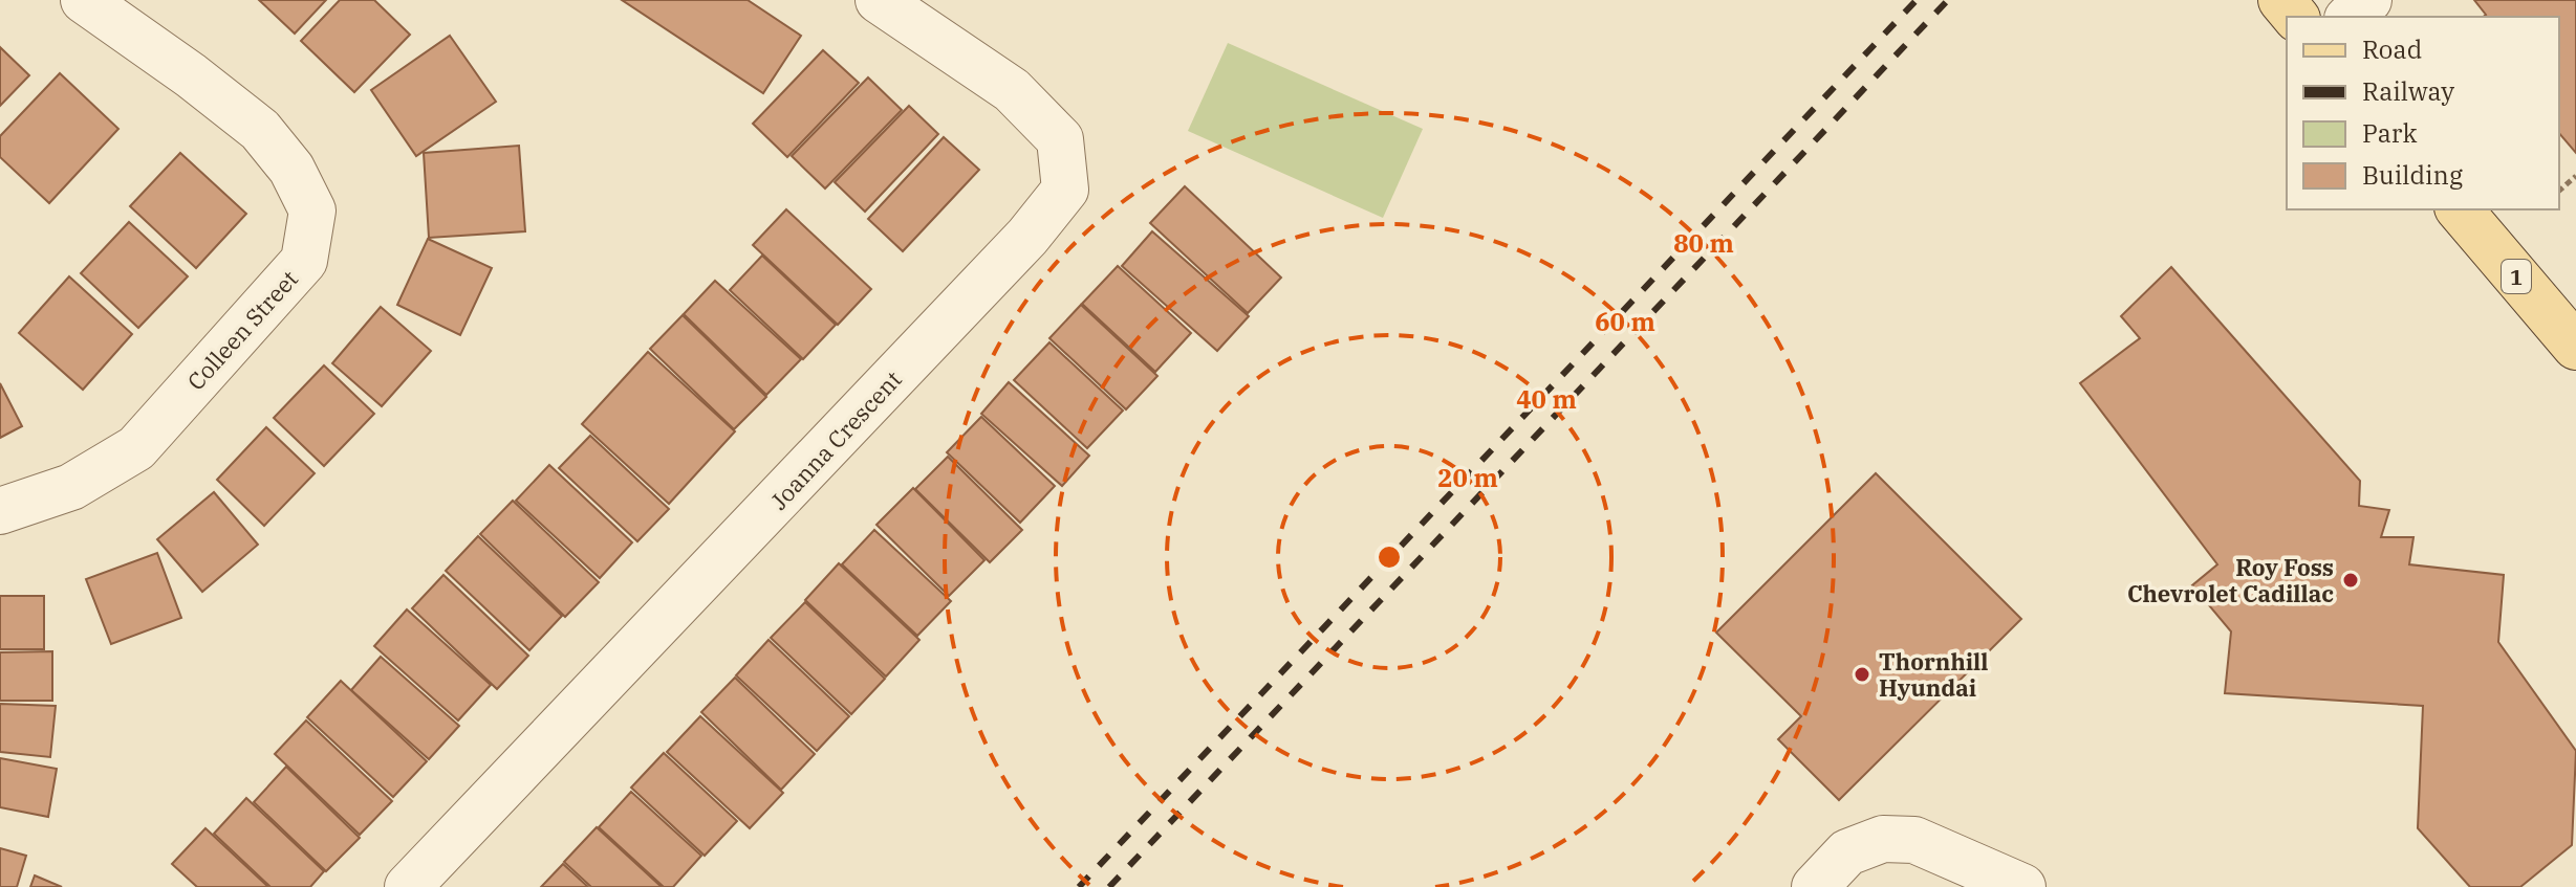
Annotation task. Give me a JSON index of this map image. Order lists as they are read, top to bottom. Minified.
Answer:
{"streets":{"main road":["1"],"street":["Colleen Street","Joanna Crescent"]},"places":["Roy Foss Chevrolet Cadillac","Thornhill Hyundai"],"legend":["Road","Railway","Park","Building"],"rings":["80 m","60 m","40 m","20 m"]}
